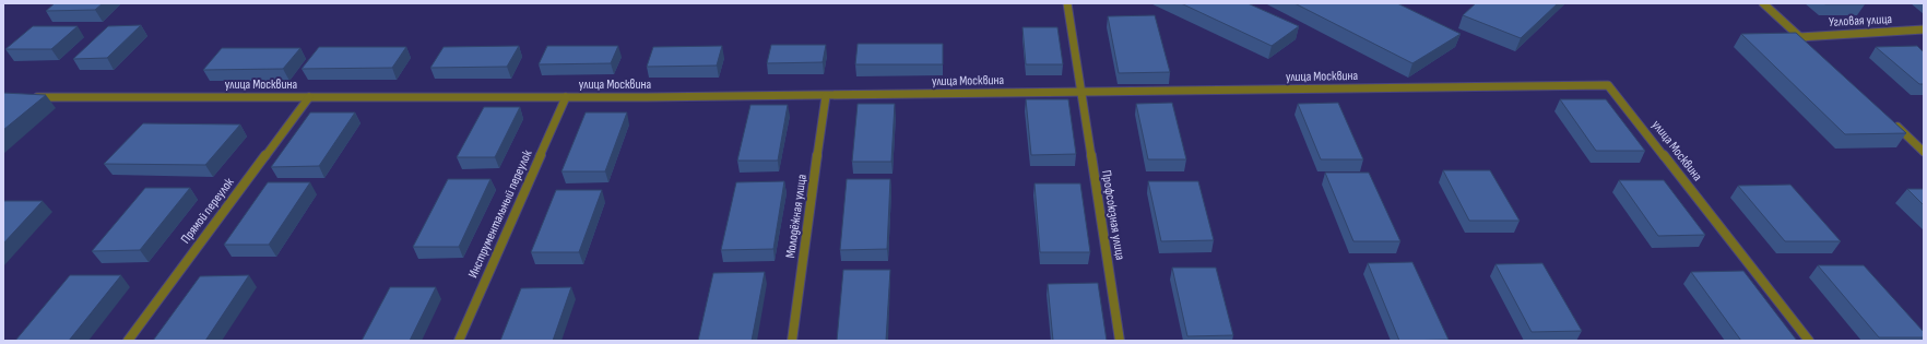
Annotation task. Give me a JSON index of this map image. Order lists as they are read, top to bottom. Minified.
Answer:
{"streets":{"street":["Угловая улица","улица Москвина","Прямой переулок","Инструментальный переулок","Профсоюзная улица","Молодёжная улица"]},"crossings":[["улица Москвина","Прямой переулок"],["улица Москвина","Инструментальный переулок"],["улица Москвина","Профсоюзная улица"],["улица Москвина","Молодёжная улица"]]}
